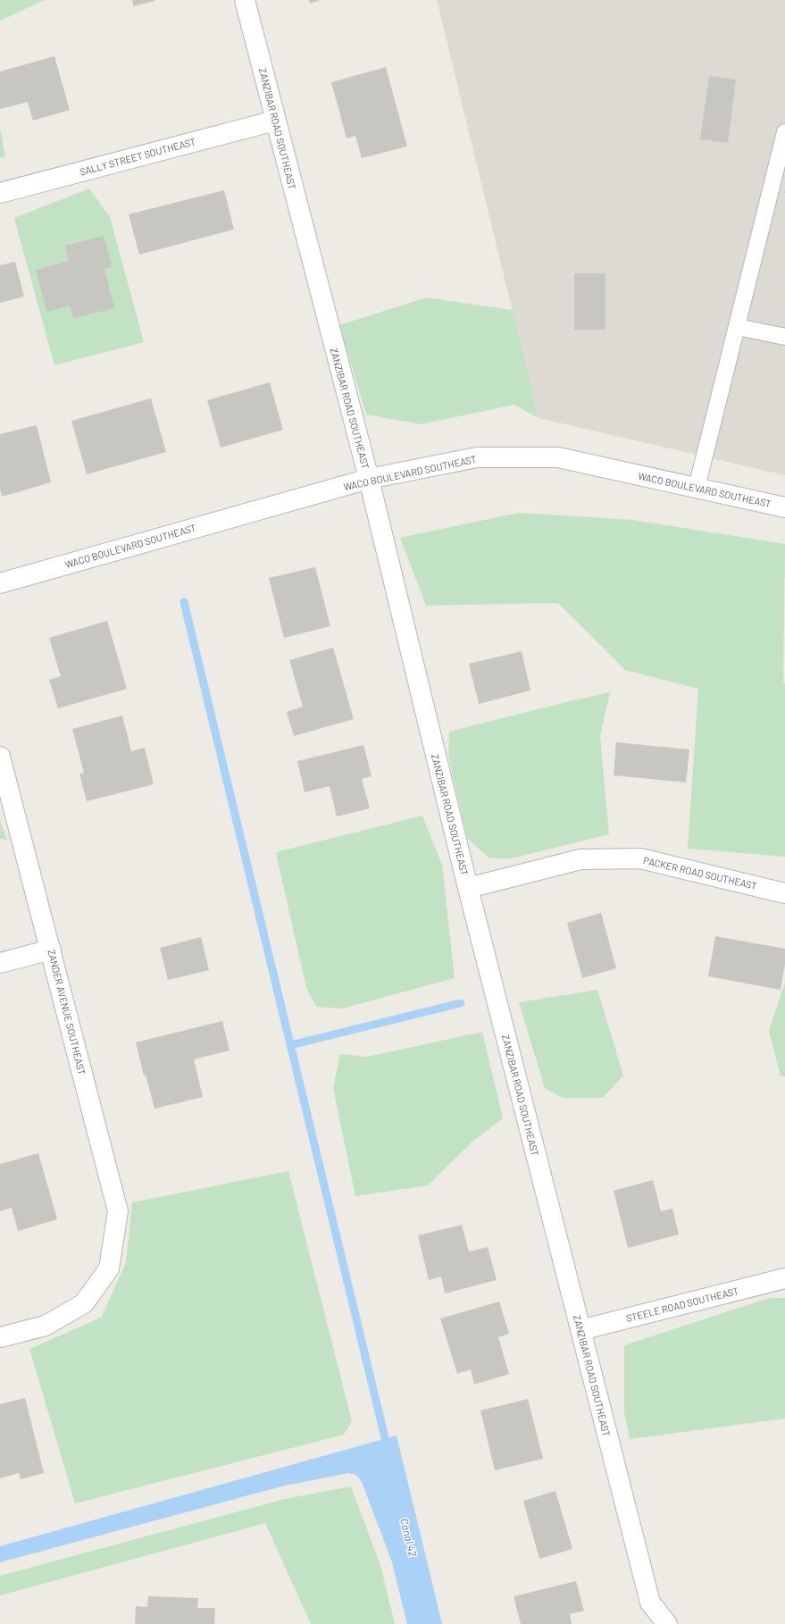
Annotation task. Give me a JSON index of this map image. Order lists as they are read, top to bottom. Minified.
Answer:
{"streets":{"street":["ZANZIBAR ROAD SOUTHEAST","SALLY STREET SOUTHEAST","WACO BOULEVARD SOUTHEAST","PACKER ROAD SOUTHEAST","ZANDER AVENUE SOUTHEAST","STEELE ROAD SOUTHEAST"]},"crossings":[["ZANZIBAR ROAD SOUTHEAST","SALLY STREET SOUTHEAST"],["ZANZIBAR ROAD SOUTHEAST","WACO BOULEVARD SOUTHEAST"],["ZANZIBAR ROAD SOUTHEAST","PACKER ROAD SOUTHEAST"],["ZANZIBAR ROAD SOUTHEAST","STEELE ROAD SOUTHEAST"]],"water":["Canal 42"]}
